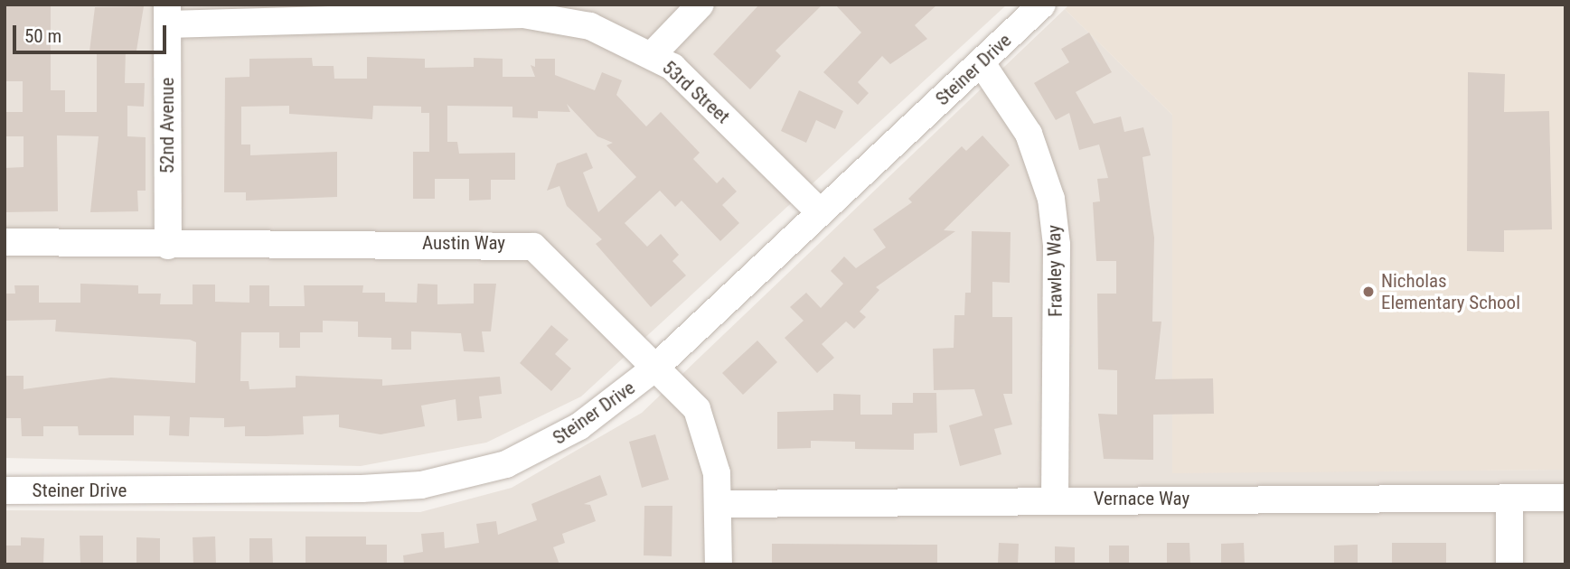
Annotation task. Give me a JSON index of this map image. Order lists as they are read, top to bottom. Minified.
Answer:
{"streets":{"street":["Steiner Drive","53rd Street","52nd Avenue","Austin Way","Frawley Way","Vernace Way"]},"crossings":[["Steiner Drive","53rd Street"],["Steiner Drive","Austin Way"],["Steiner Drive","Frawley Way"],["53rd Street","52nd Avenue"],["52nd Avenue","Austin Way"],["Austin Way","Vernace Way"],["Frawley Way","Vernace Way"]],"places":["Nicholas Elementary School"],"scale_bar":"50 m"}
